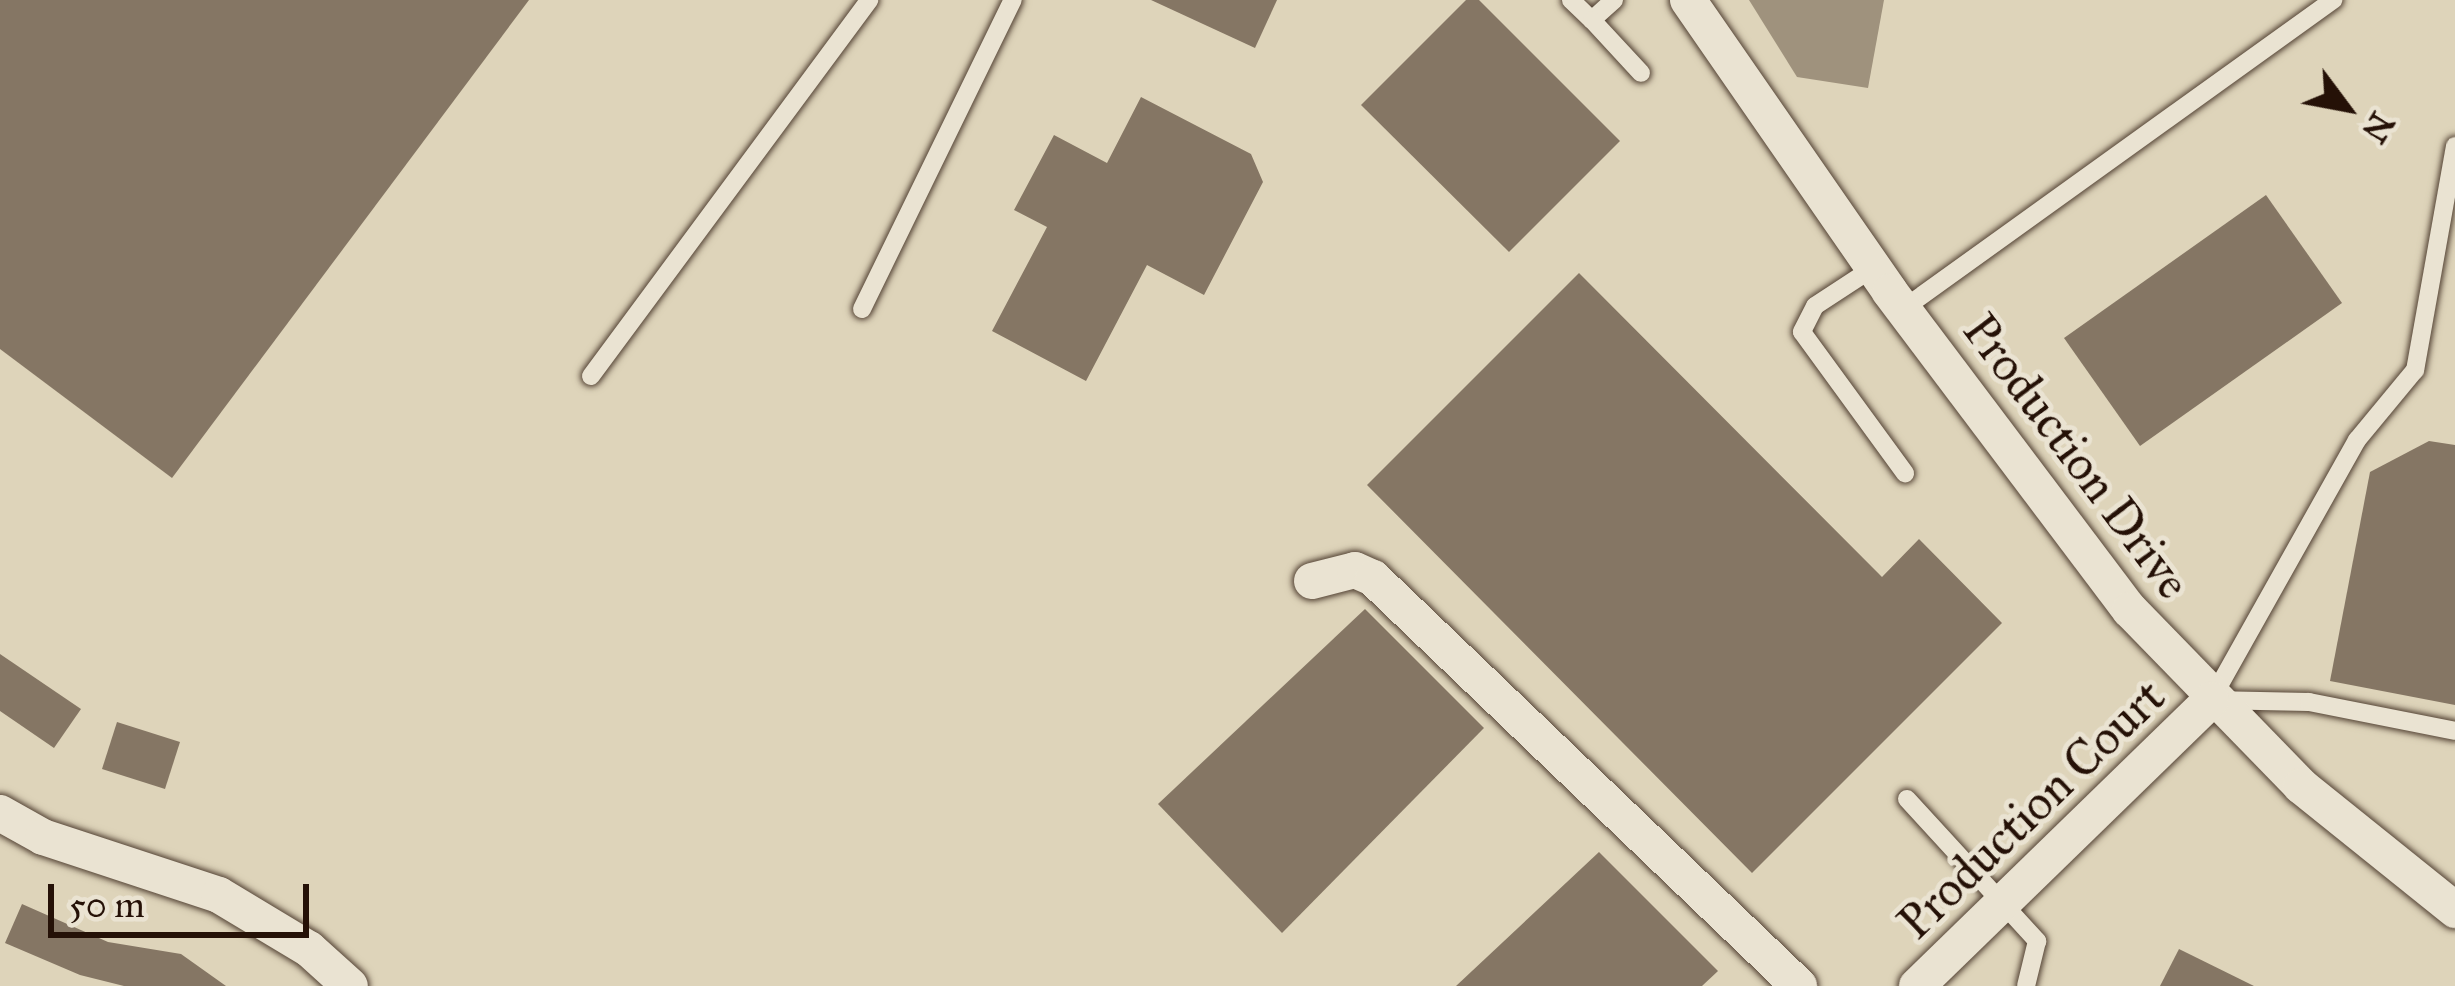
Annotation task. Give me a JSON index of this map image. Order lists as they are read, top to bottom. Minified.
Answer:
{"streets":{"street":["Production Drive","Production Court"]},"crossings":[["Production Drive","Production Court"]],"scale_bar":"50 m","north":"bottom right"}
